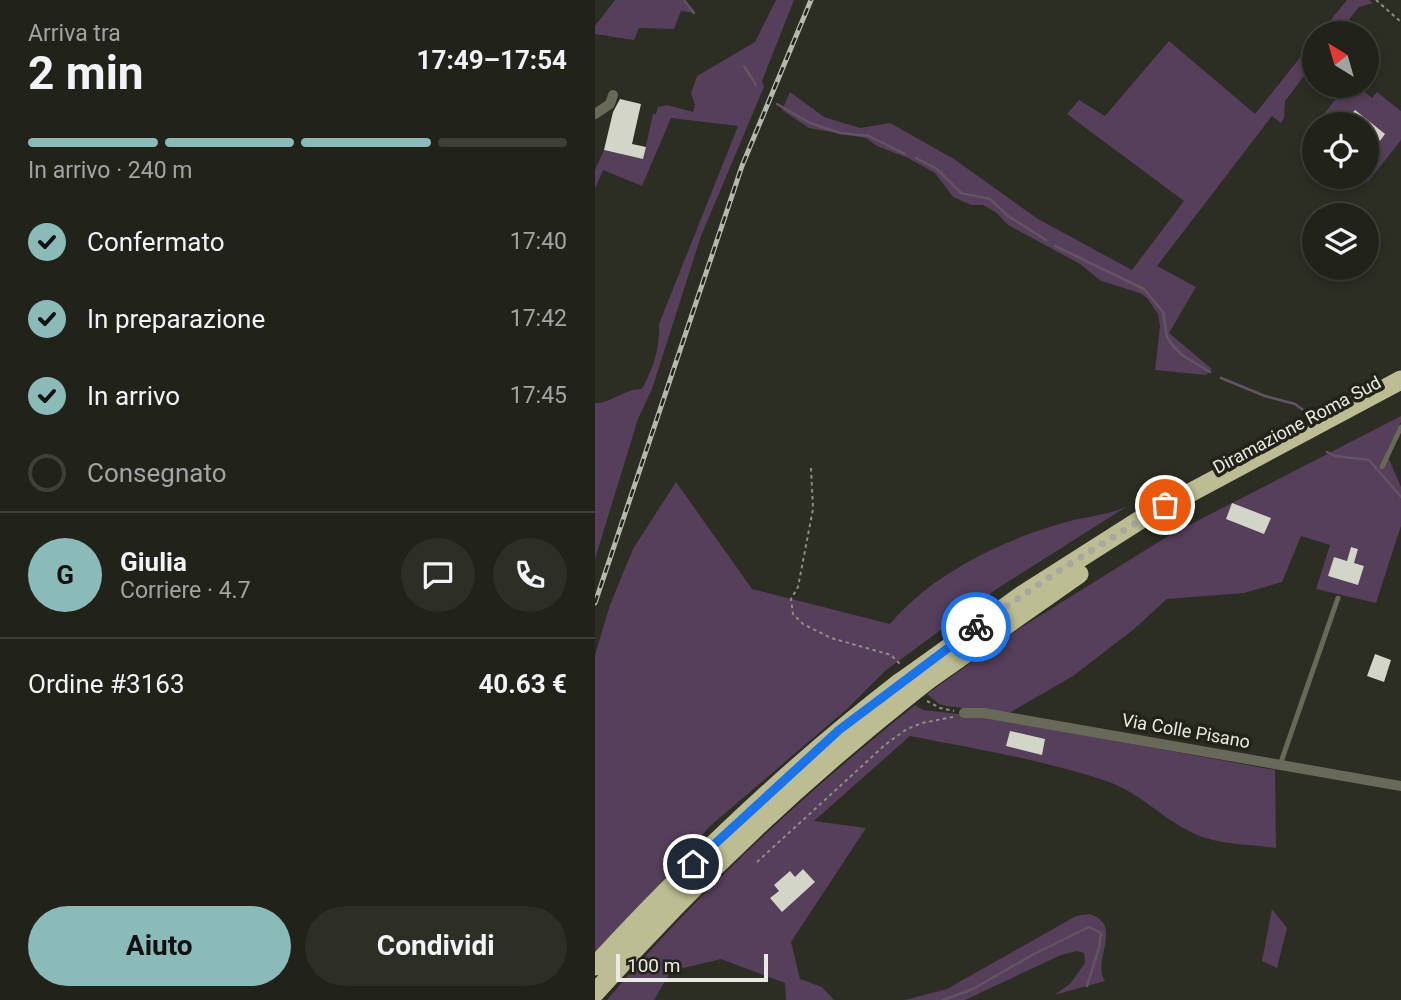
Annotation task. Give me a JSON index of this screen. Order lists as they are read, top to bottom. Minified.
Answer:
{"streets":{"highway":["Diramazione Roma Sud"],"street":["Via Colle Pisano"]},"scale_bar":"100 m","north":"top left","page":{"heading":["2 min","Arriva tra","17:49–17:54"],"panel":["Giulia","Corriere · 4.7","Ordine #3163","40.63 €"],"bar":"In arrivo · 240 m","list":[["Confermato","17:40"],["In preparazione","17:42"],["In arrivo","17:45"],"Consegnato"],"round":"G","buttons":["Aiuto","Condividi"],"scale":"100 m"}}
